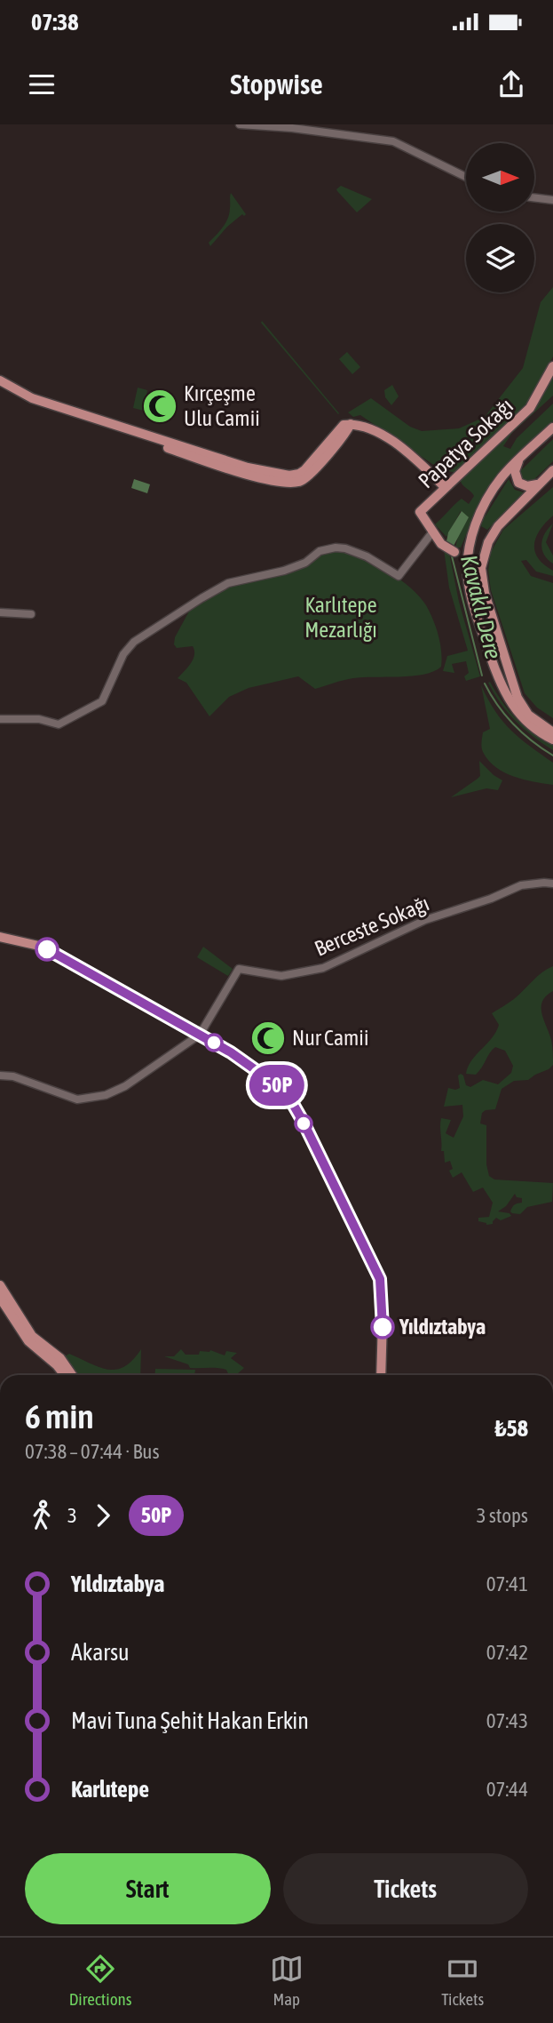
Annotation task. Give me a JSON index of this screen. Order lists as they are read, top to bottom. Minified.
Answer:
{"streets":{"main road":["Papatya Sokağı"],"street":["Berceste Sokağı"]},"water":["Kavaklı Dere"],"parks":["Karlıtepe Mezarlığı"],"places":{"mosque":["Kırçeşme Ulu Camii","Nur Camii"],"other":["Yıldıztabya"]},"lines":["bus line 50P"],"north":"right","page":{"status":"07:38","header":"Stopwise","on_map":"50P","heading":["6 min","07:38 – 07:44 · Bus","₺58"],"legs":["3","50P","3 stops"],"list":[{"name":"Yıldıztabya","value":"07:41"},{"name":"Akarsu","value":"07:42"},{"name":"Mavi Tuna Şehit Hakan Erkin","value":"07:43"},{"name":"Karlıtepe","value":"07:44"}],"buttons":["Start","Tickets"],"tabs":["Directions","Map","Tickets"]}}
